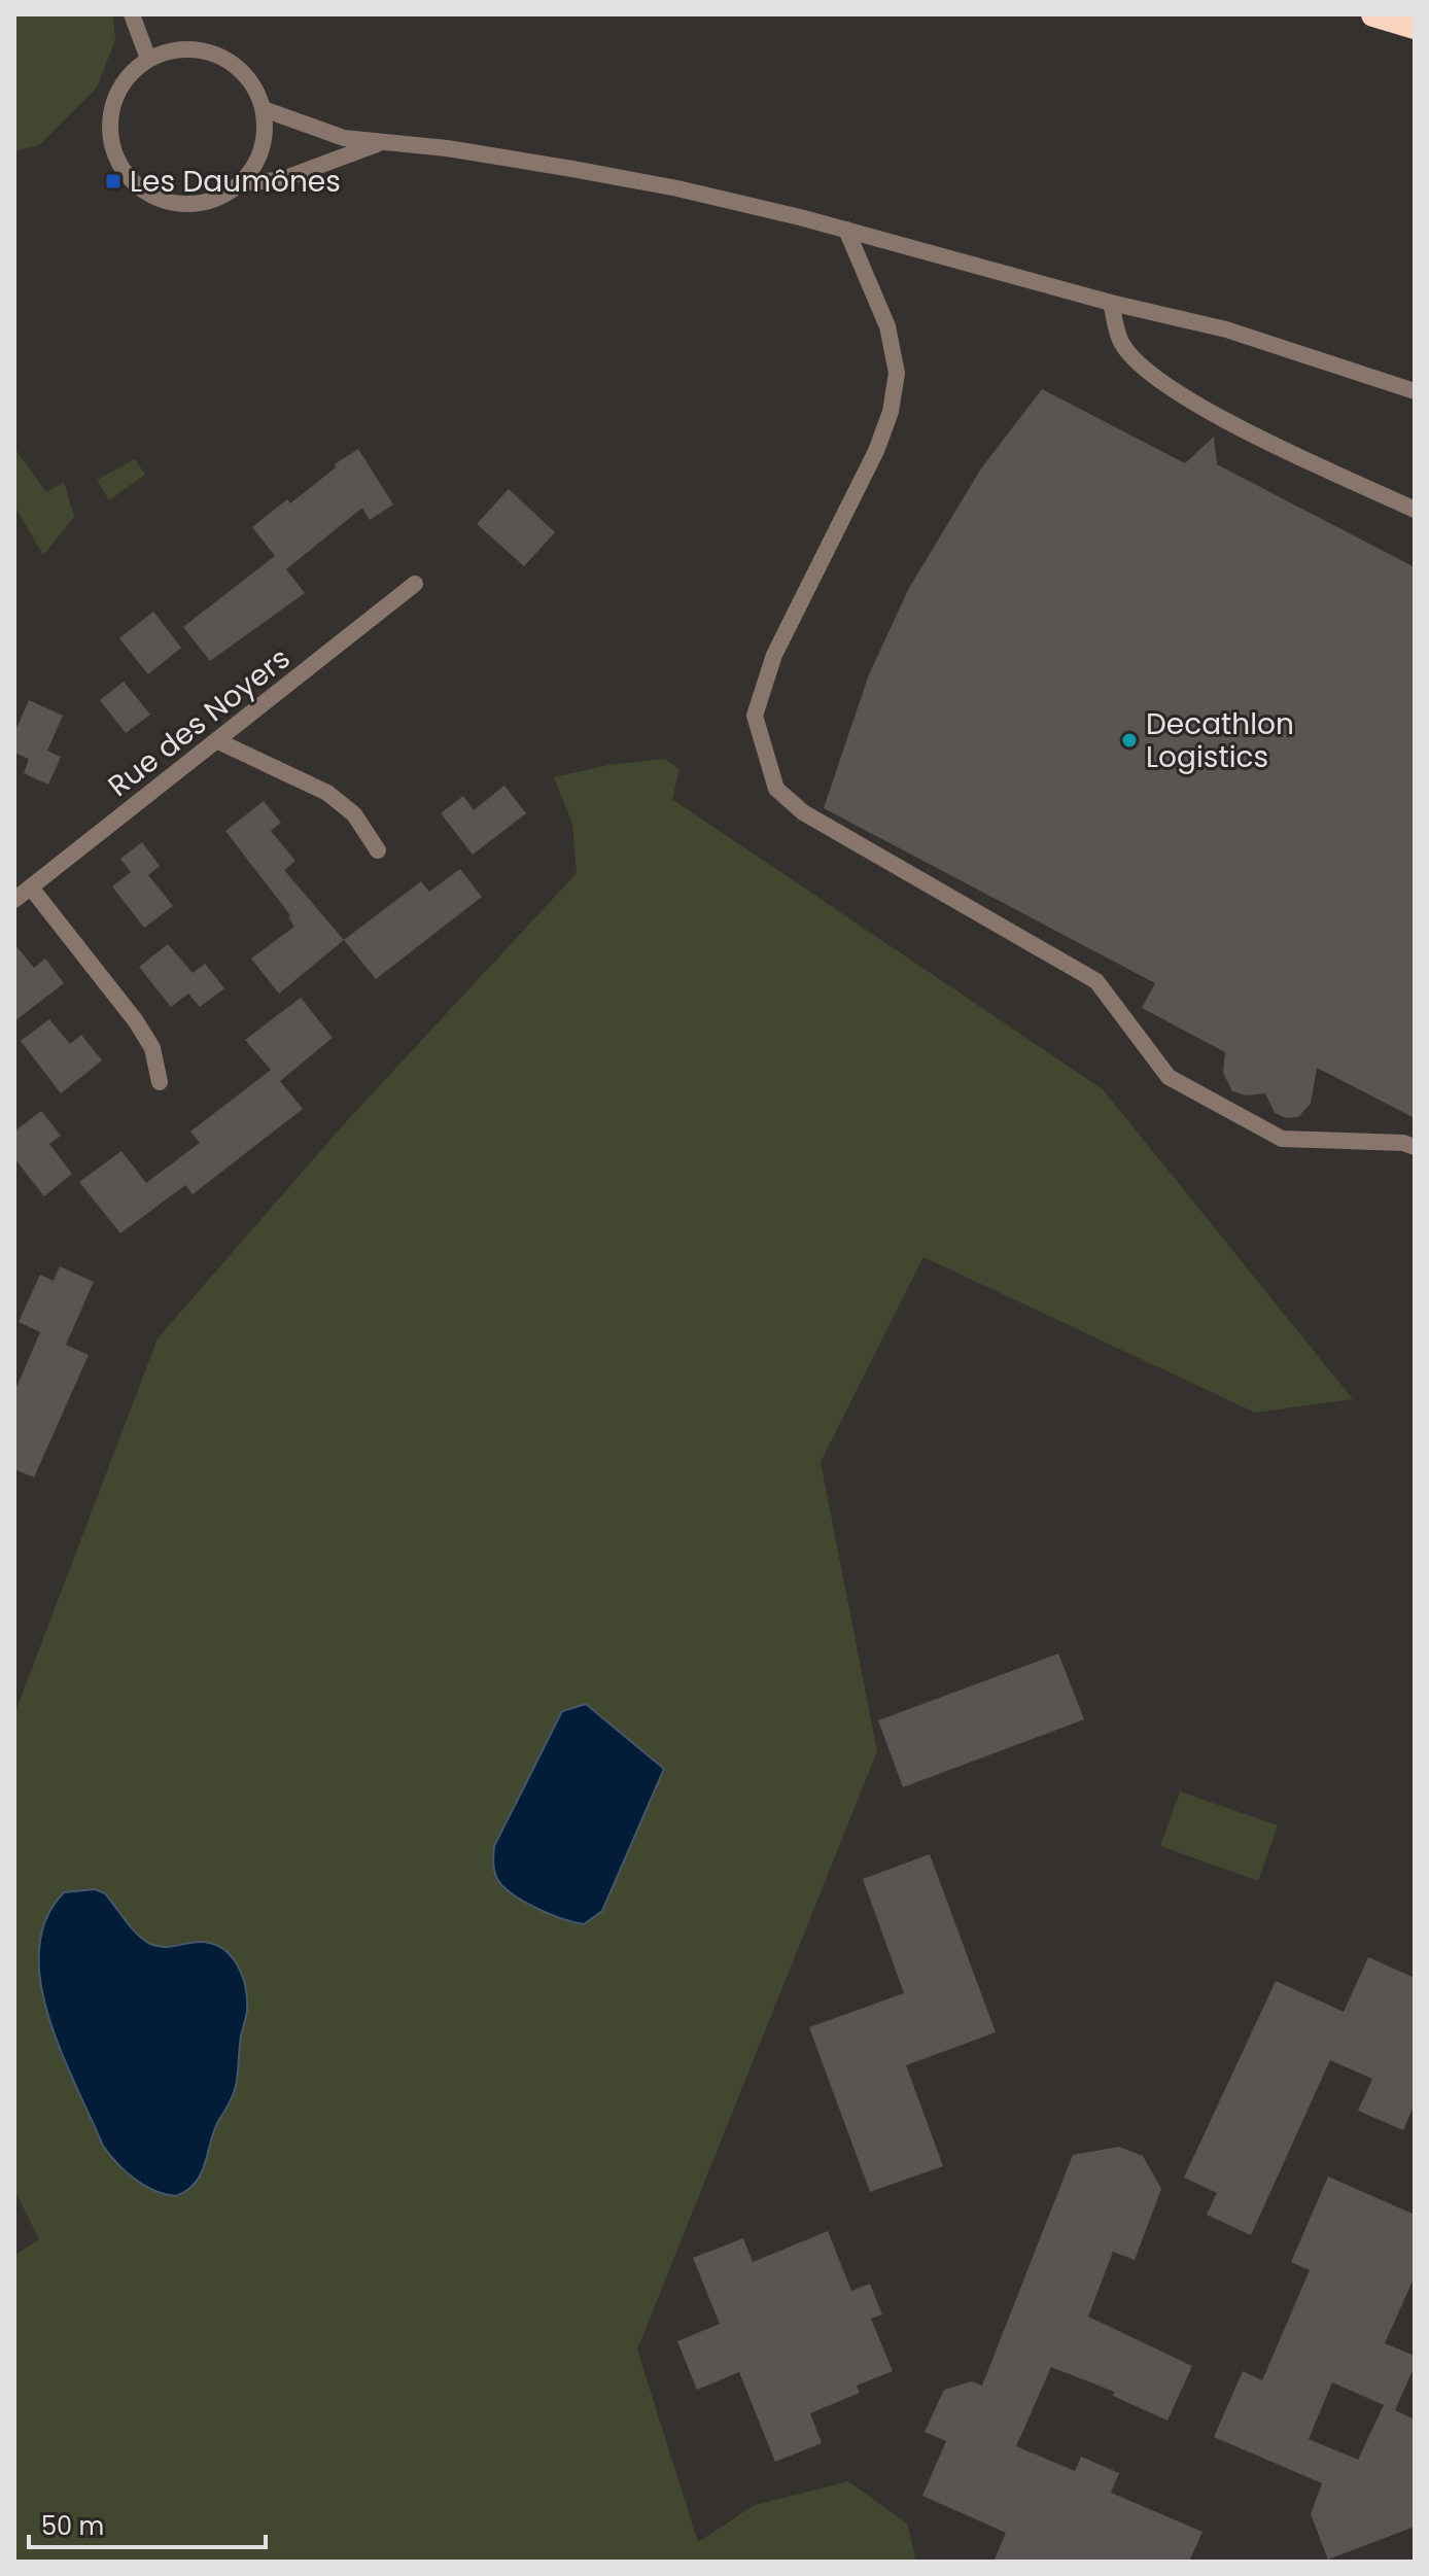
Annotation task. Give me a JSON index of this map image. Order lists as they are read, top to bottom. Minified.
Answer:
{"streets":{"street":["Rue des Noyers"]},"places":{"transit":["Les Daumônes"],"other":["Decathlon Logistics"]},"scale_bar":"50 m"}
